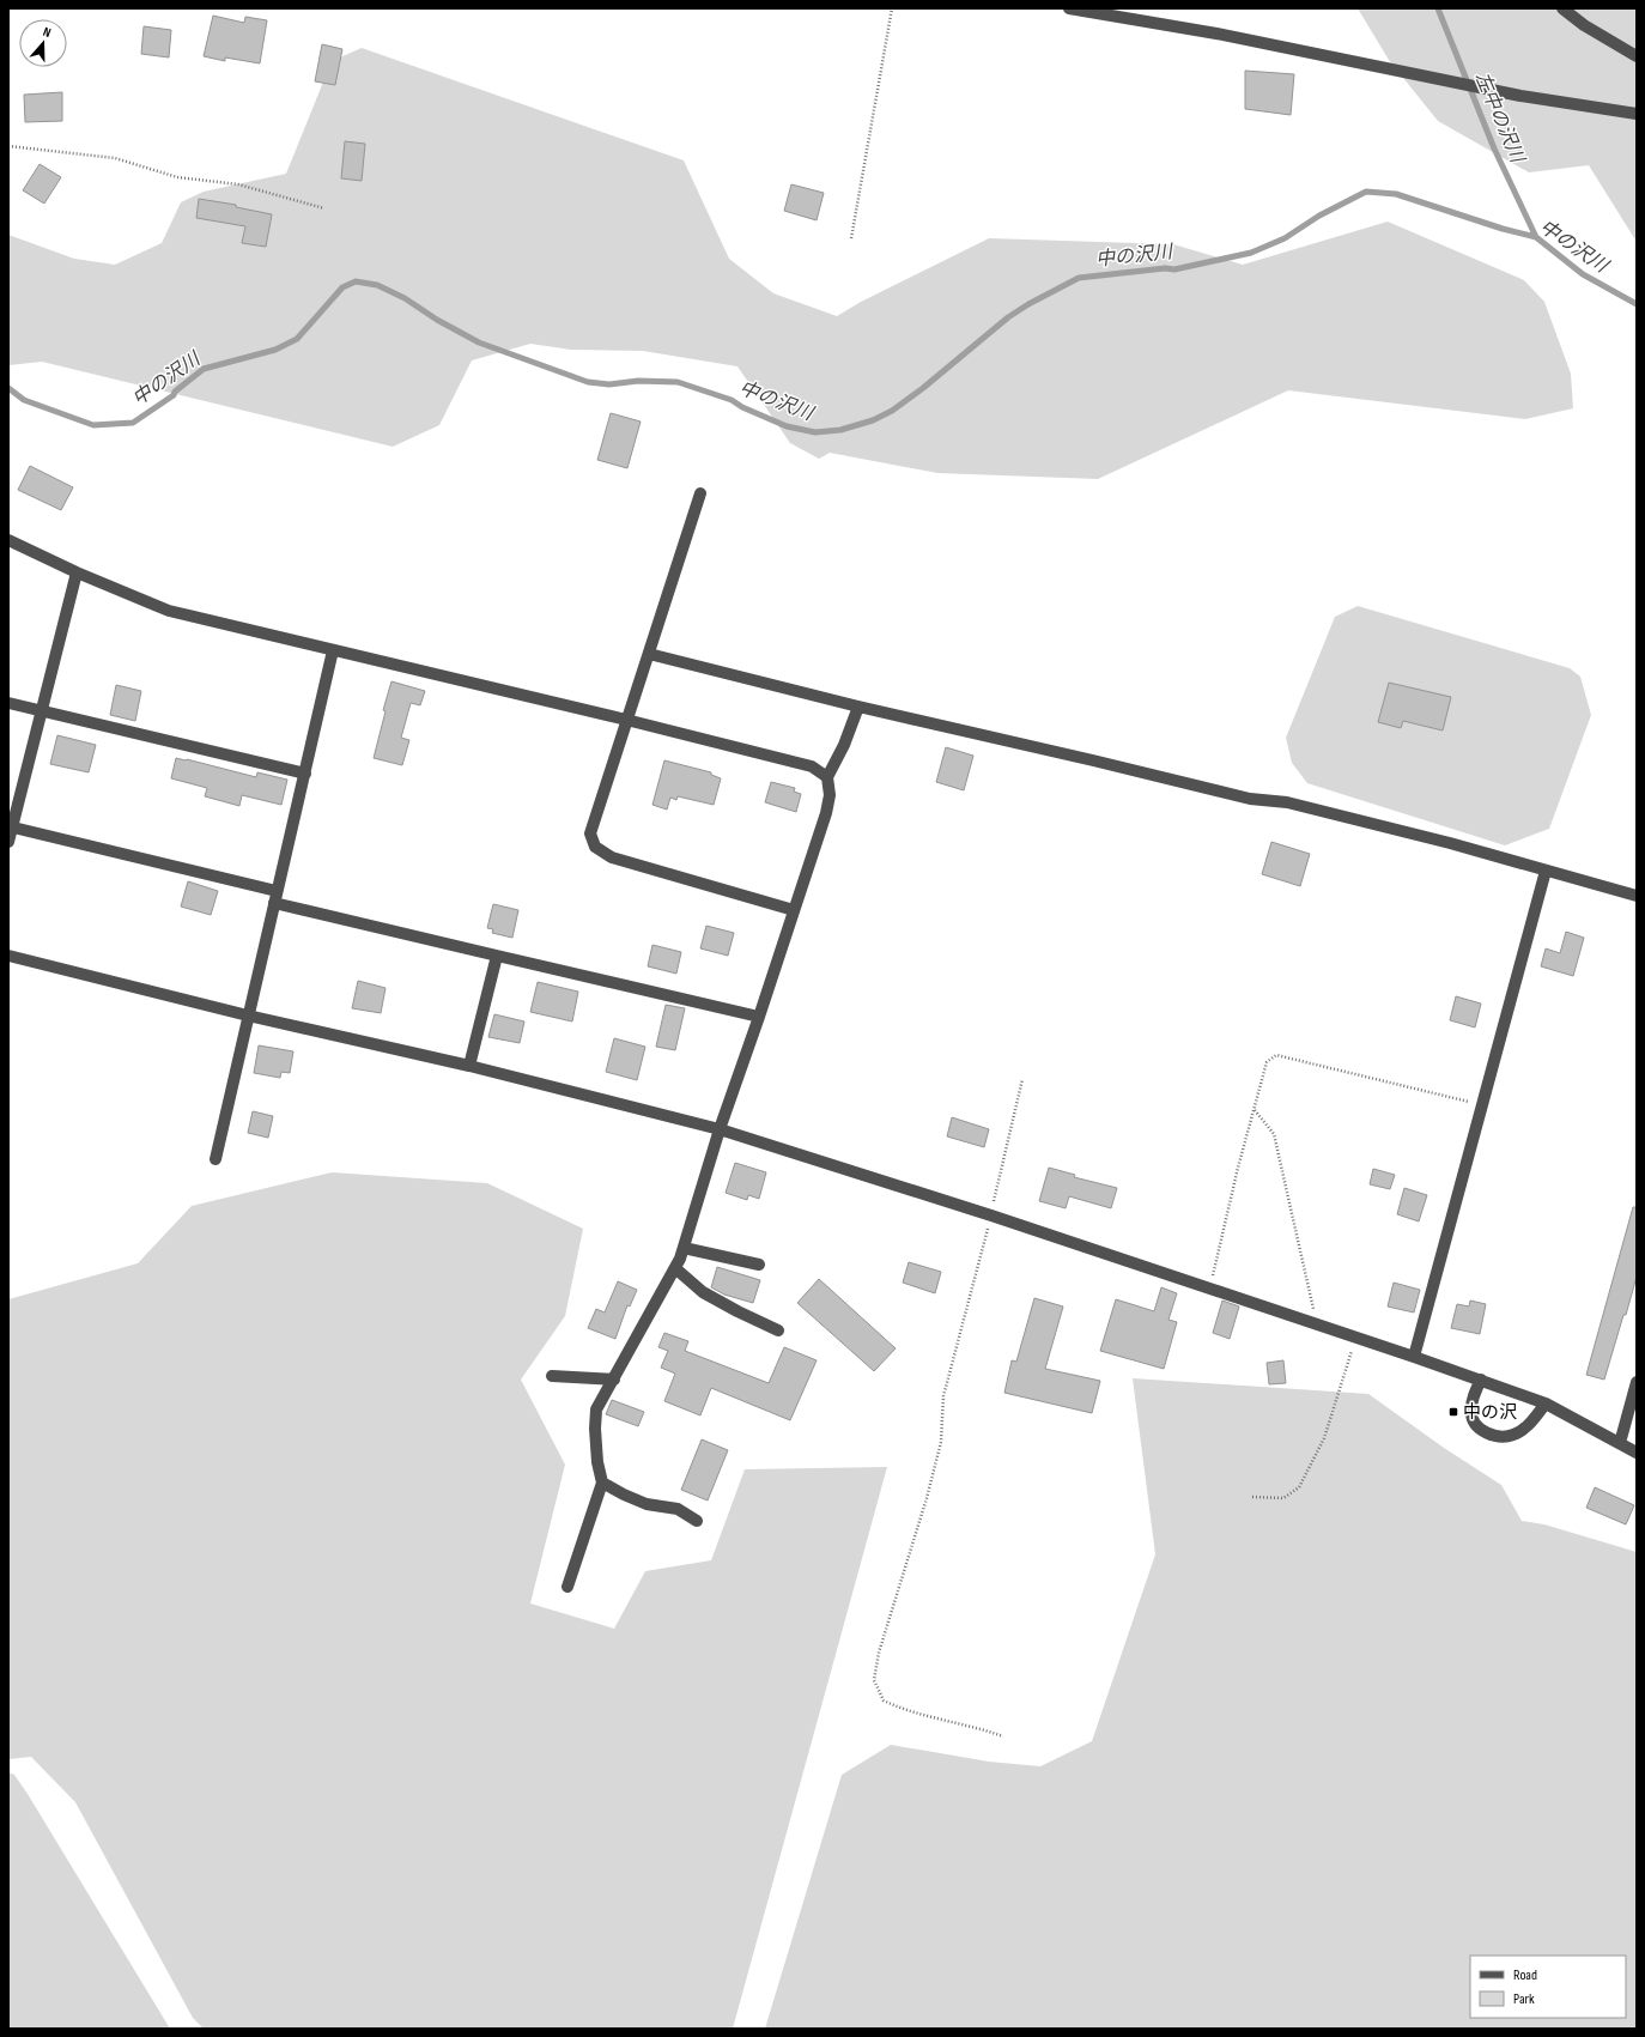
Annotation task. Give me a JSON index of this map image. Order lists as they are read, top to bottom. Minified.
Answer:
{"water":["左中の沢川","中の沢川"],"places":{"transit":["中の沢"]},"legend":["Road","Park"],"north":"top"}
